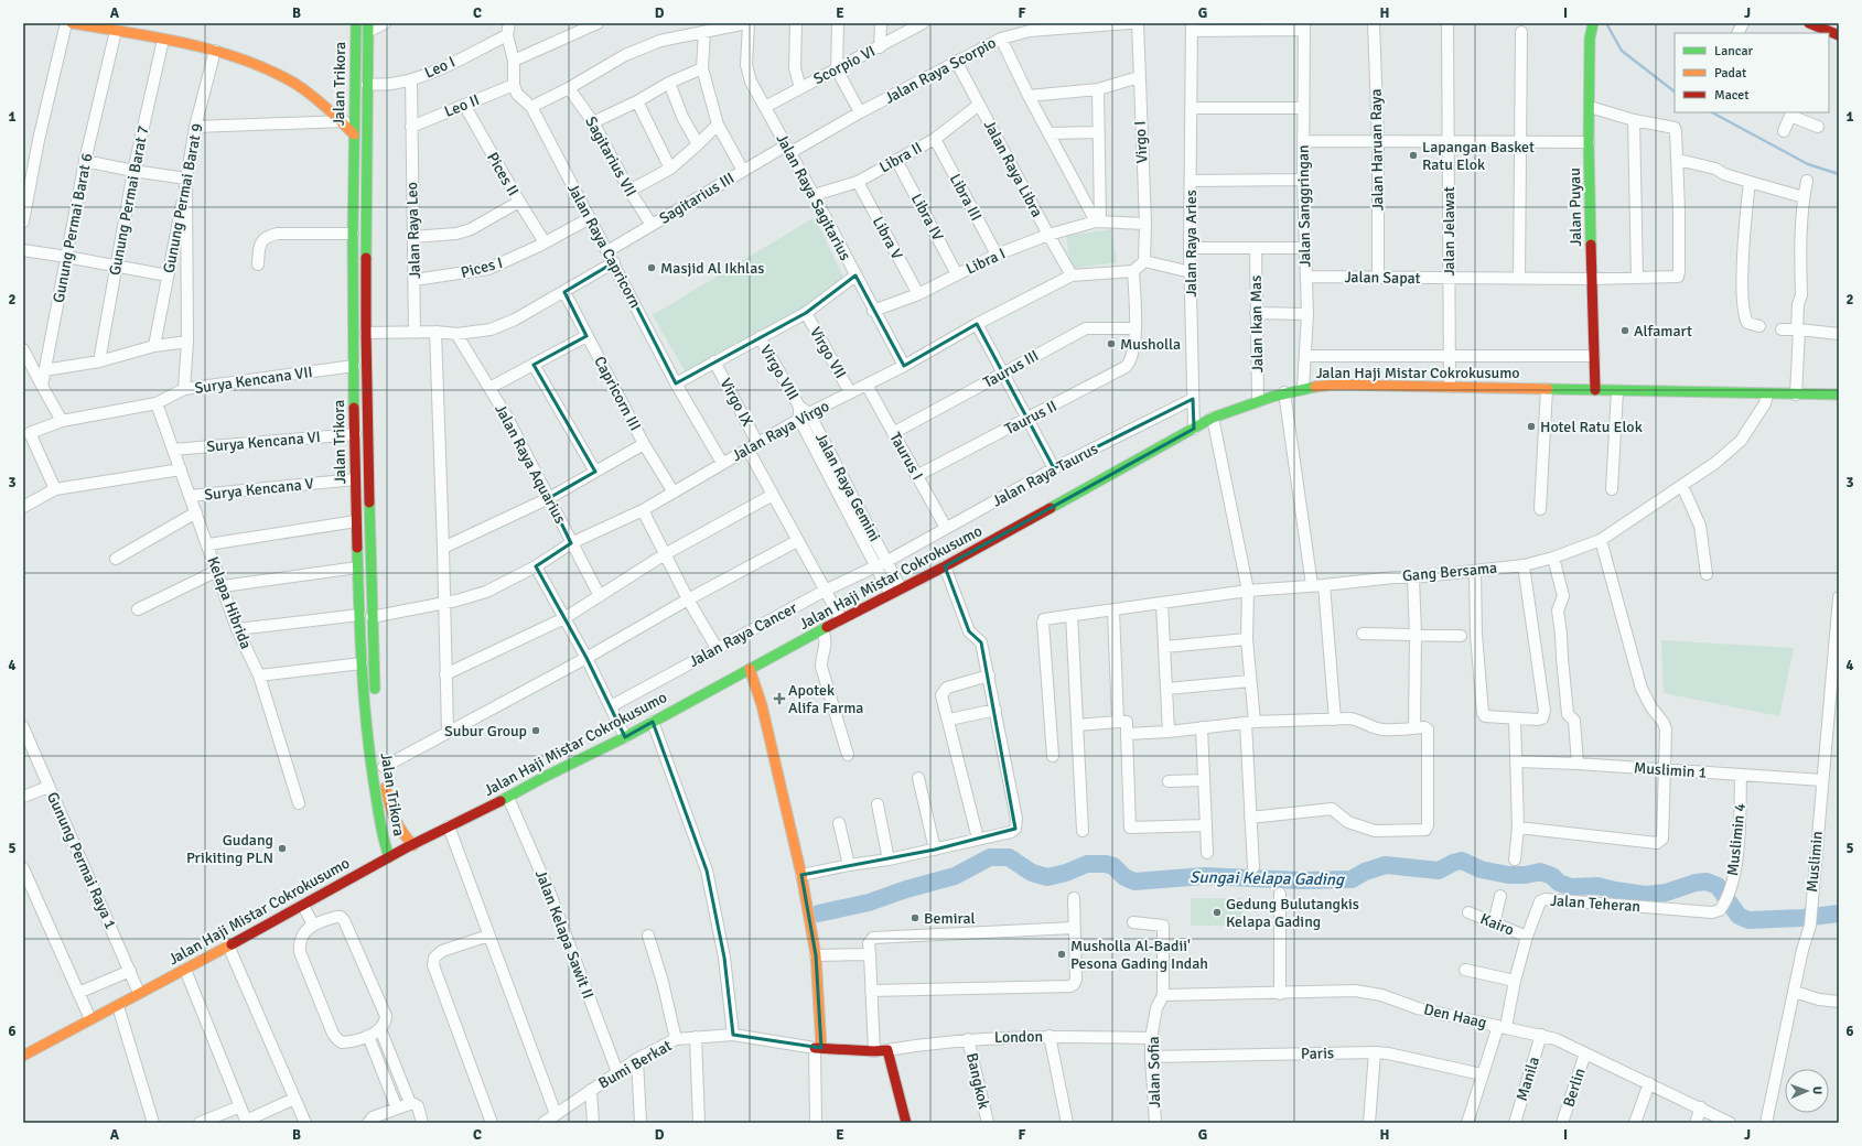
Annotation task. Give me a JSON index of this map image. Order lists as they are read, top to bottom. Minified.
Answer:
{"streets":{"main road":["Jalan Trikora","Jalan Puyau","Jalan Haji Mistar Cokrokusumo"],"street":["Scorpio VI","Leo I","Jalan Raya Scorpio","Leo II","Virgo I","Jalan Haruan Raya","Sagitarius VII","Libra II","Jalan Raya Libra","Pices II","Jalan Raya Sagitarius","Libra III","Gunung Permai Barat 9","Sagitarius III","Gunung Permai Barat 7","Jalan Sanggringan","Libra IV","Gunung Permai Barat 6","Jalan Raya Leo","Jalan Jelawat","Libra V","Jalan Raya Aries","Jalan Raya Capricorn","Libra I","Pices I","Jalan Sapat","Jalan Ikan Mas","Virgo VII","Taurus III","Virgo VIII","Surya Kencana VII","Capricorn III","Virgo IX","Taurus II","Jalan Raya Virgo","Surya Kencana VI","Taurus I","Jalan Raya Aquarius","Jalan Raya Taurus","Jalan Raya Gemini","Surya Kencana V","Gang Bersama","Kelapa Hibrida","Jalan Raya Cancer","Muslimin 1","Muslimin 4","Gunung Permai Raya 1","Muslimin","Jalan Teheran","Kairo","Jalan Kelapa Sawit II","Den Haag","London","Paris","Bumi Berkat","Jalan Sofia","Manila","Bangkok","Berlin"]},"crossings":[["Scorpio VI","Jalan Raya Sagitarius"],["Leo I","Jalan Trikora"],["Leo I","Jalan Raya Leo"],["Jalan Raya Scorpio","Jalan Raya Libra"],["Jalan Raya Scorpio","Jalan Raya Sagitarius"],["Jalan Raya Scorpio","Sagitarius III"],["Jalan Trikora","Jalan Haji Mistar Cokrokusumo"],["Jalan Trikora","Surya Kencana VII"],["Jalan Trikora","Jalan Raya Virgo"],["Jalan Trikora","Surya Kencana VI"],["Jalan Trikora","Surya Kencana V"],["Leo II","Pices II"],["Leo II","Jalan Raya Leo"],["Leo II","Jalan Raya Capricorn"],["Virgo I","Libra I"],["Jalan Haruan Raya","Jalan Sapat"],["Sagitarius VII","Sagitarius III"],["Libra II","Jalan Raya Libra"],["Libra II","Jalan Raya Sagitarius"],["Libra II","Libra III"],["Libra II","Libra IV"],["Libra II","Libra V"],["Jalan Raya Libra","Libra I"],["Jalan Raya Libra","Jalan Raya Virgo"],["Pices II","Pices I"],["Jalan Raya Sagitarius","Sagitarius III"],["Jalan Raya Sagitarius","Libra I"],["Jalan Raya Sagitarius","Jalan Raya Virgo"],["Libra III","Libra I"],["Sagitarius III","Jalan Raya Capricorn"],["Jalan Sanggringan","Jalan Sapat"],["Jalan Sanggringan","Jalan Haji Mistar Cokrokusumo"],["Jalan Puyau","Jalan Sapat"],["Jalan Puyau","Jalan Haji Mistar Cokrokusumo"],["Libra IV","Libra I"],["Jalan Raya Leo","Pices I"],["Jalan Jelawat","Jalan Sapat"],["Jalan Jelawat","Jalan Haji Mistar Cokrokusumo"],["Libra V","Libra I"],["Jalan Raya Aries","Jalan Haji Mistar Cokrokusumo"],["Jalan Raya Aries","Jalan Raya Taurus"],["Jalan Raya Capricorn","Pices I"],["Jalan Raya Capricorn","Jalan Raya Virgo"],["Jalan Ikan Mas","Jalan Haji Mistar Cokrokusumo"],["Virgo VII","Jalan Raya Virgo"],["Taurus III","Taurus II"],["Taurus III","Taurus I"],["Virgo VIII","Jalan Raya Gemini"],["Jalan Haji Mistar Cokrokusumo","Jalan Raya Gemini"],["Jalan Haji Mistar Cokrokusumo","Gang Bersama"],["Jalan Haji Mistar Cokrokusumo","Gunung Permai Raya 1"],["Jalan Haji Mistar Cokrokusumo","Jalan Kelapa Sawit II"],["Surya Kencana VII","Kelapa Hibrida"],["Capricorn III","Jalan Raya Virgo"],["Virgo IX","Jalan Raya Virgo"],["Taurus II","Jalan Raya Virgo"],["Taurus II","Taurus I"],["Jalan Raya Virgo","Taurus I"],["Jalan Raya Virgo","Jalan Raya Aquarius"],["Jalan Raya Virgo","Jalan Raya Gemini"],["Surya Kencana VI","Kelapa Hibrida"],["Taurus I","Jalan Raya Taurus"],["Jalan Raya Taurus","Jalan Raya Gemini"],["Jalan Raya Taurus","Jalan Raya Cancer"],["Jalan Raya Gemini","Jalan Raya Cancer"],["Surya Kencana V","Kelapa Hibrida"],["Muslimin 1","Muslimin 4"],["Muslimin 1","Muslimin"],["Muslimin 4","Jalan Teheran"],["Jalan Teheran","Kairo"],["Jalan Teheran","Den Haag"],["Jalan Teheran","Paris"],["Jalan Kelapa Sawit II","Bumi Berkat"],["Den Haag","Jalan Sofia"],["Den Haag","Manila"],["Den Haag","Berlin"],["London","Jalan Sofia"],["London","Bangkok"],["Paris","Jalan Sofia"]],"water":["Sungai Kelapa Gading"],"places":{"other":["Lapangan Basket Ratu Elok","Masjid Al Ikhlas","Alfamart","Musholla","Hotel Ratu Elok","Subur Group","Gudang Prikiting PLN","Gedung Bulutangkis Kelapa Gading","Bemiral","Musholla Al-Badii' Pesona Gading Indah"],"health":["Apotek Alifa Farma"]},"legend":["Lancar","Padat","Macet"],"north":"right","grid":{"columns":["A","B","C","D","E","F","G","H","I","J"],"rows":["1","2","3","4","5","6"]}}
